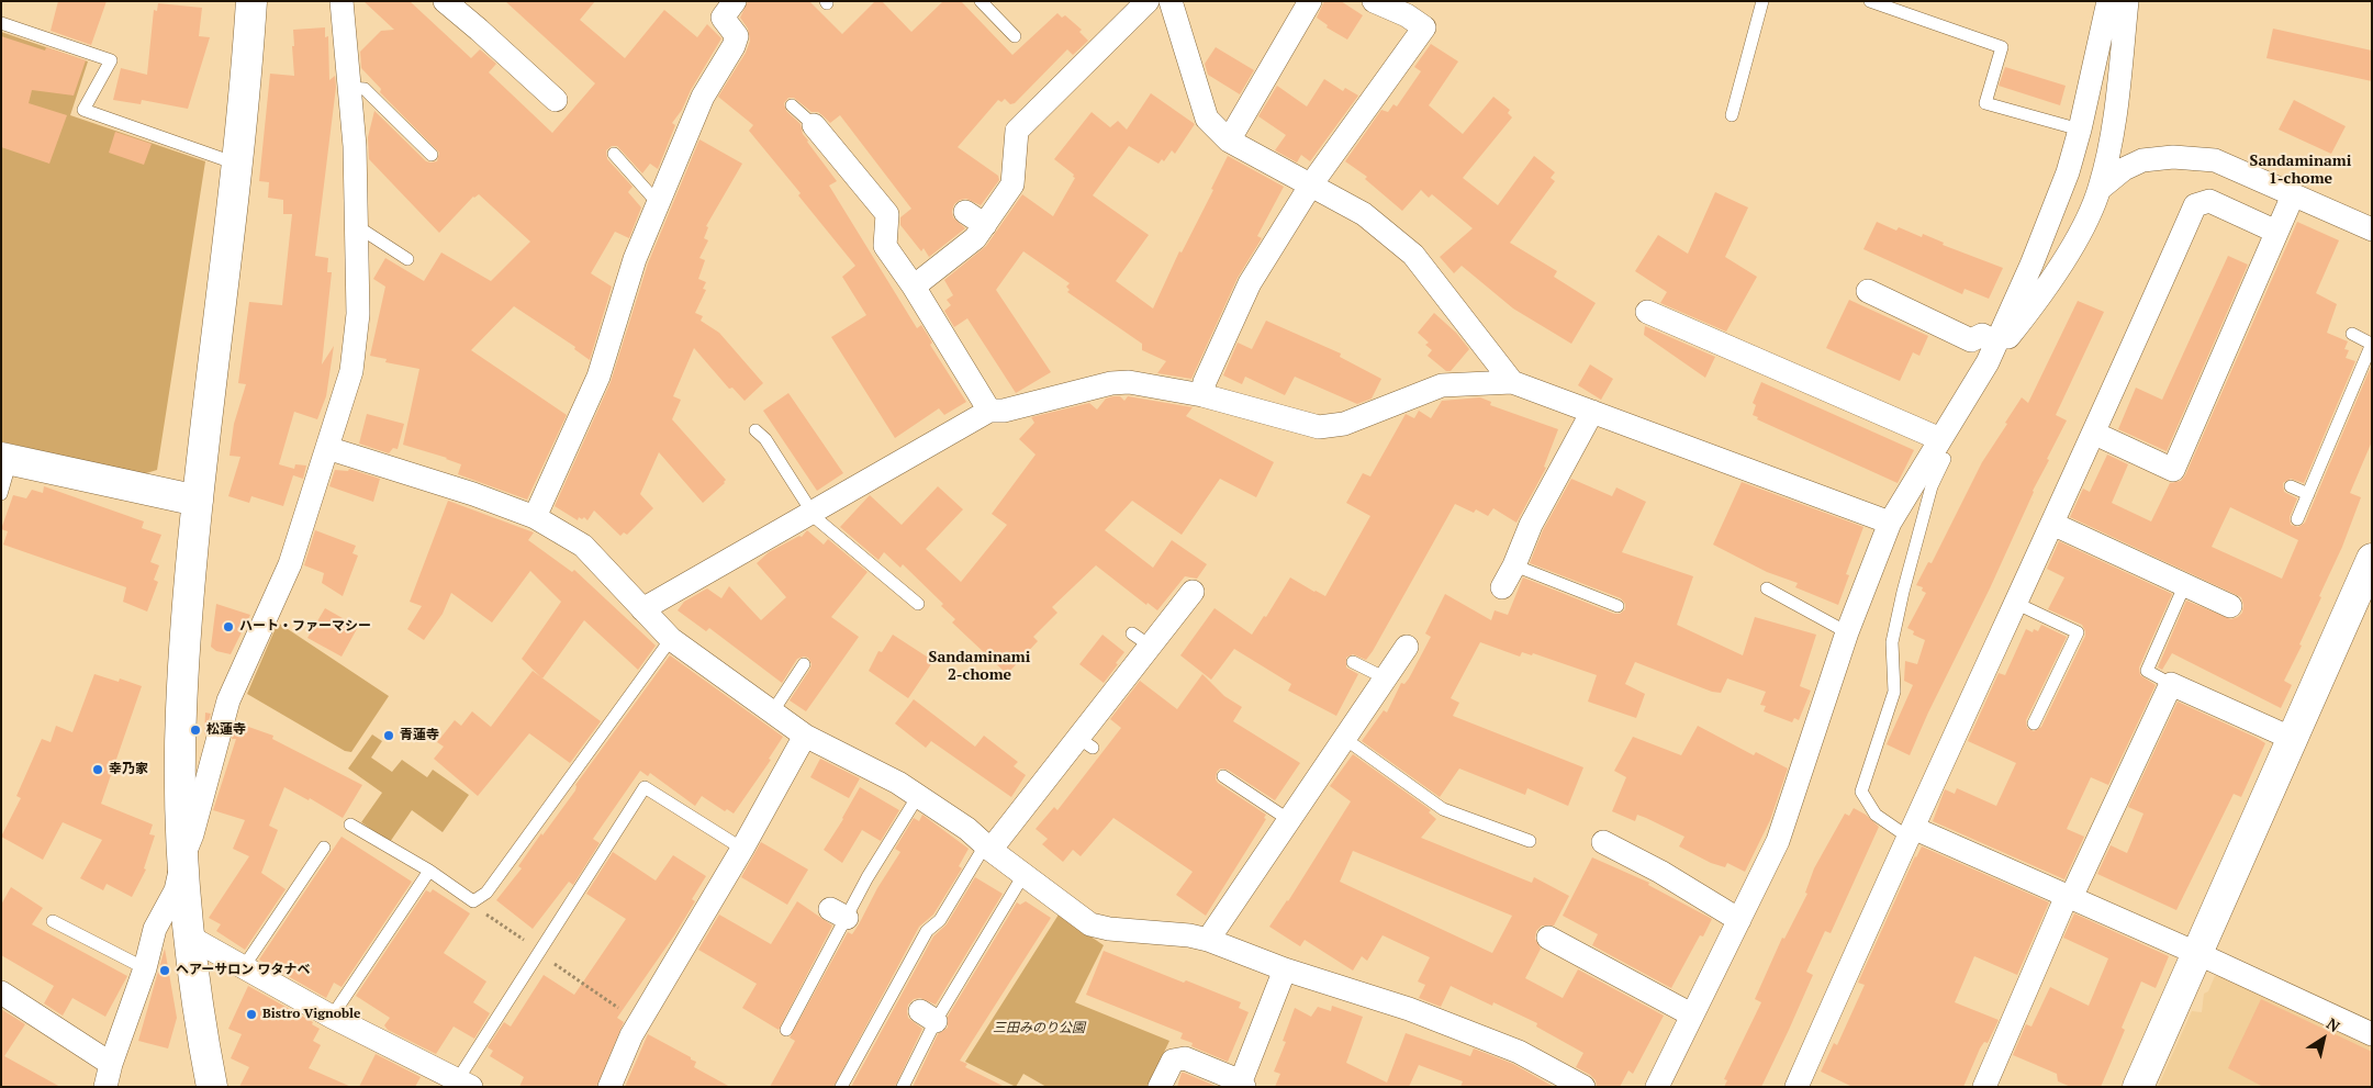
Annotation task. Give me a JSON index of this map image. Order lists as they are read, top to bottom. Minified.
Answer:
{"districts":["Sandaminami 1-chome","Sandaminami 2-chome"],"parks":["三田みのり公園"],"places":["ハート・ファーマシー","松蓮寺","青蓮寺","幸乃家","ヘアーサロン ワタナベ","Bistro Vignoble"],"north":"top right"}
